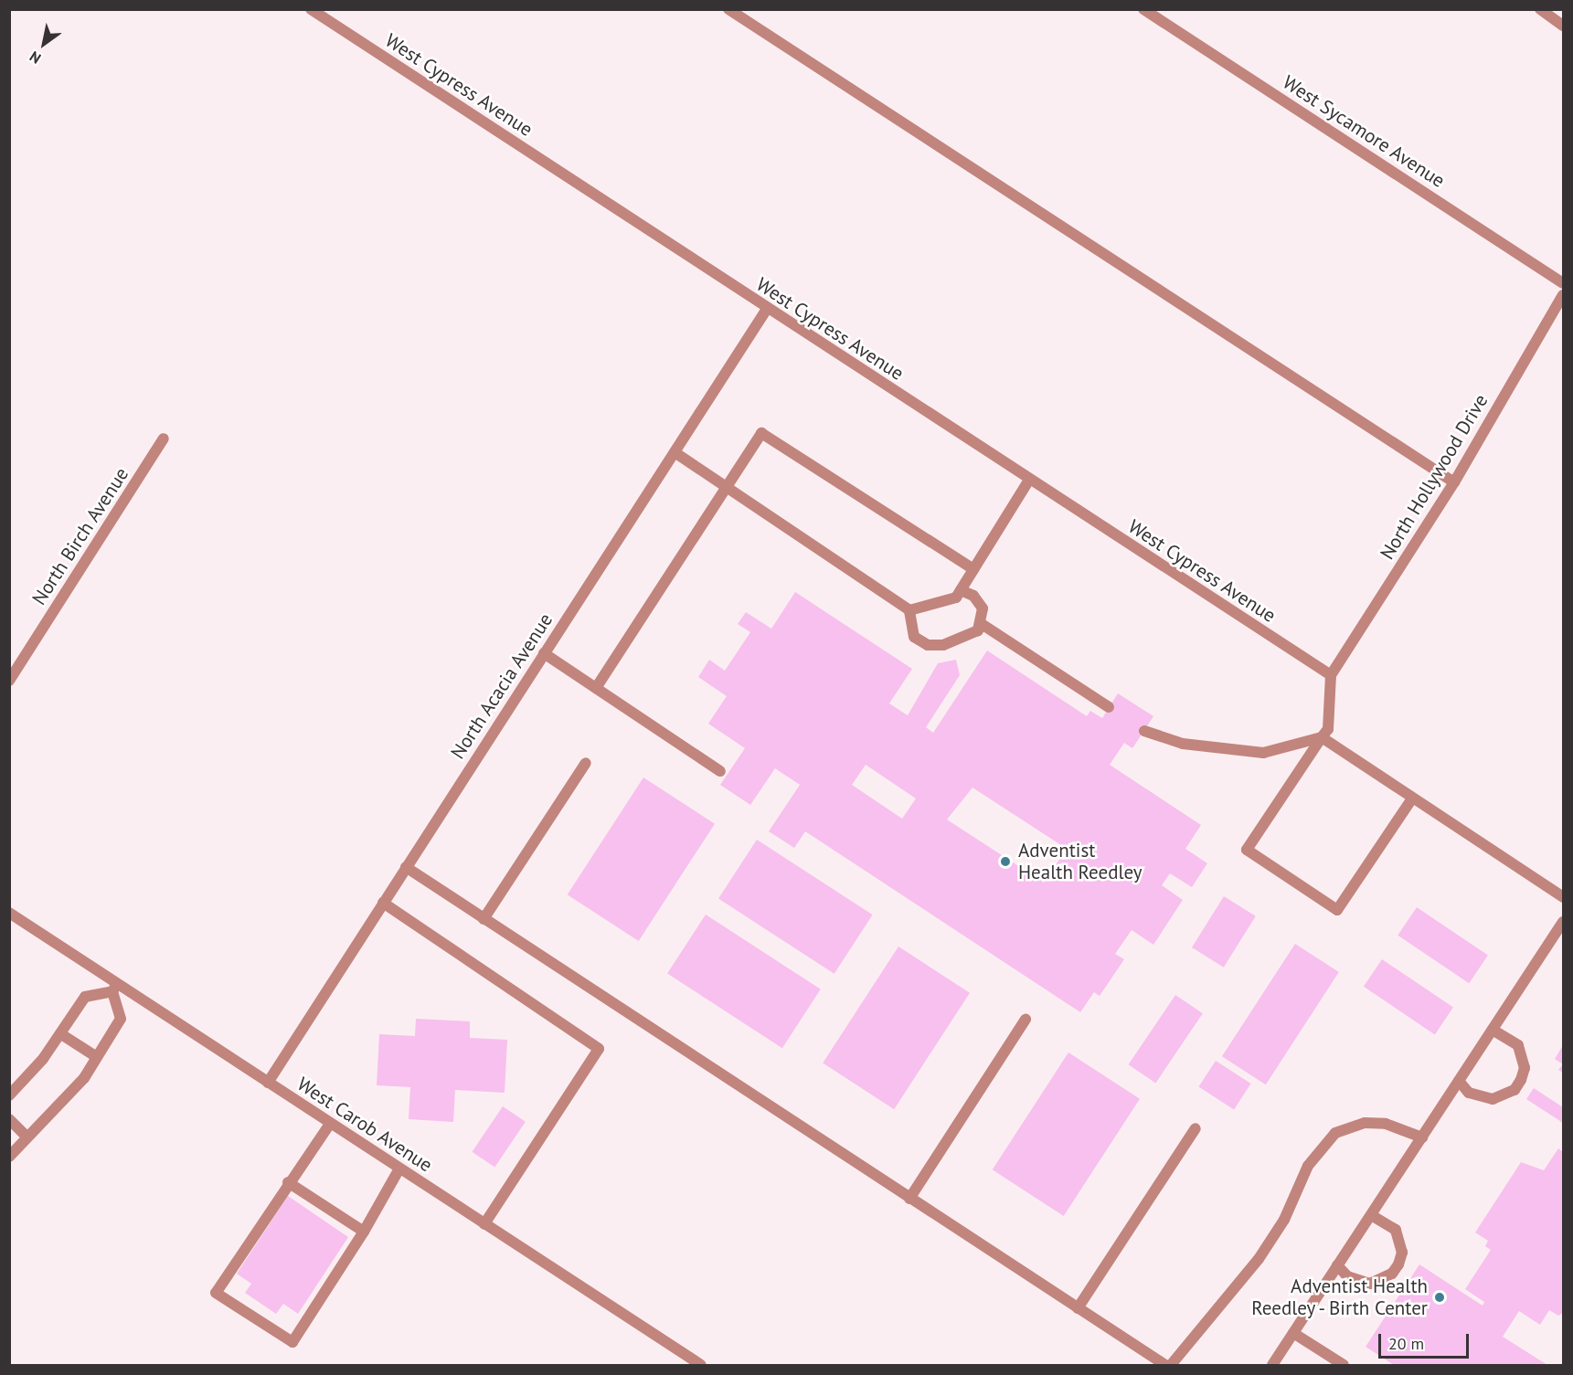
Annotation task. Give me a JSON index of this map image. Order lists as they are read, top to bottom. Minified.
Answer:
{"streets":{"street":["West Cypress Avenue","West Sycamore Avenue","North Hollywood Drive","North Birch Avenue","North Acacia Avenue","West Carob Avenue"]},"crossings":[["West Cypress Avenue","North Hollywood Drive"],["West Cypress Avenue","North Acacia Avenue"],["North Acacia Avenue","West Carob Avenue"]],"places":["Adventist Health Reedley","Adventist Health Reedley - Birth Center"],"scale_bar":"20 m","north":"bottom left"}
